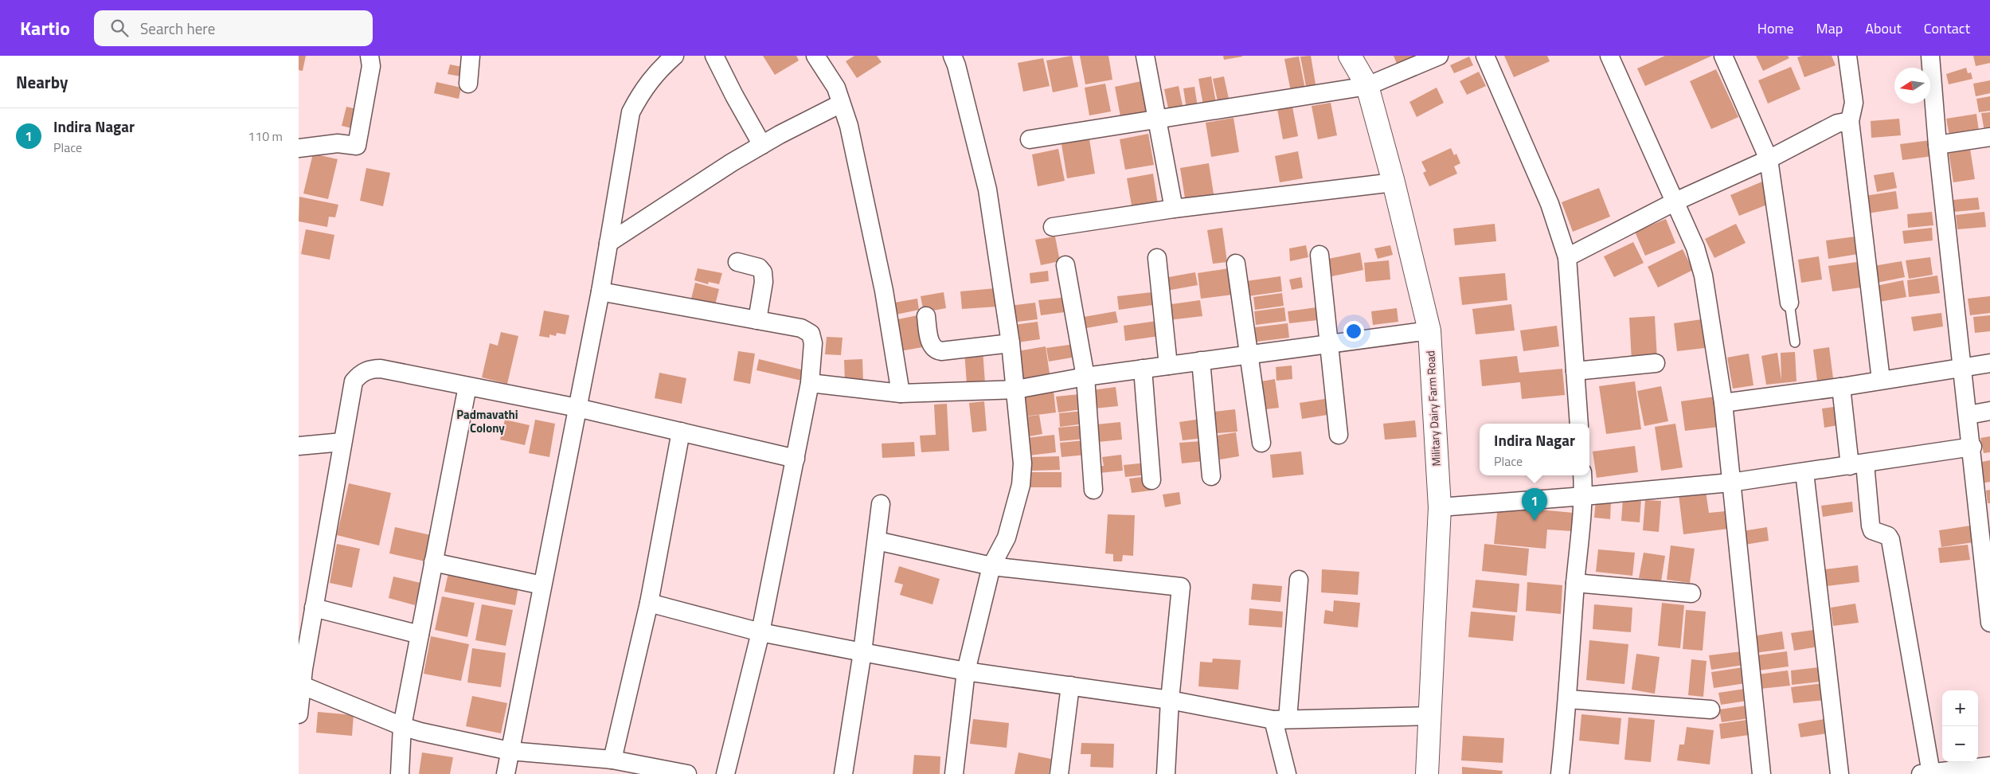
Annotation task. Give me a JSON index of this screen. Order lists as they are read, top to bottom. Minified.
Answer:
{"streets":{"main road":["Military Dairy Farm Road"]},"districts":["Padmavathi Colony"],"north":"left","page":{"header":"Kartio","search":"Search here","nav":["Home","Map","About","Contact"],"heading":"Nearby","list":[{"mark":"1","name":"Indira Nagar","note":"Place","value":"110 m"}],"popup":["Indira Nagar","Place"],"pins":"1","map_buttons":["+","−"]}}
